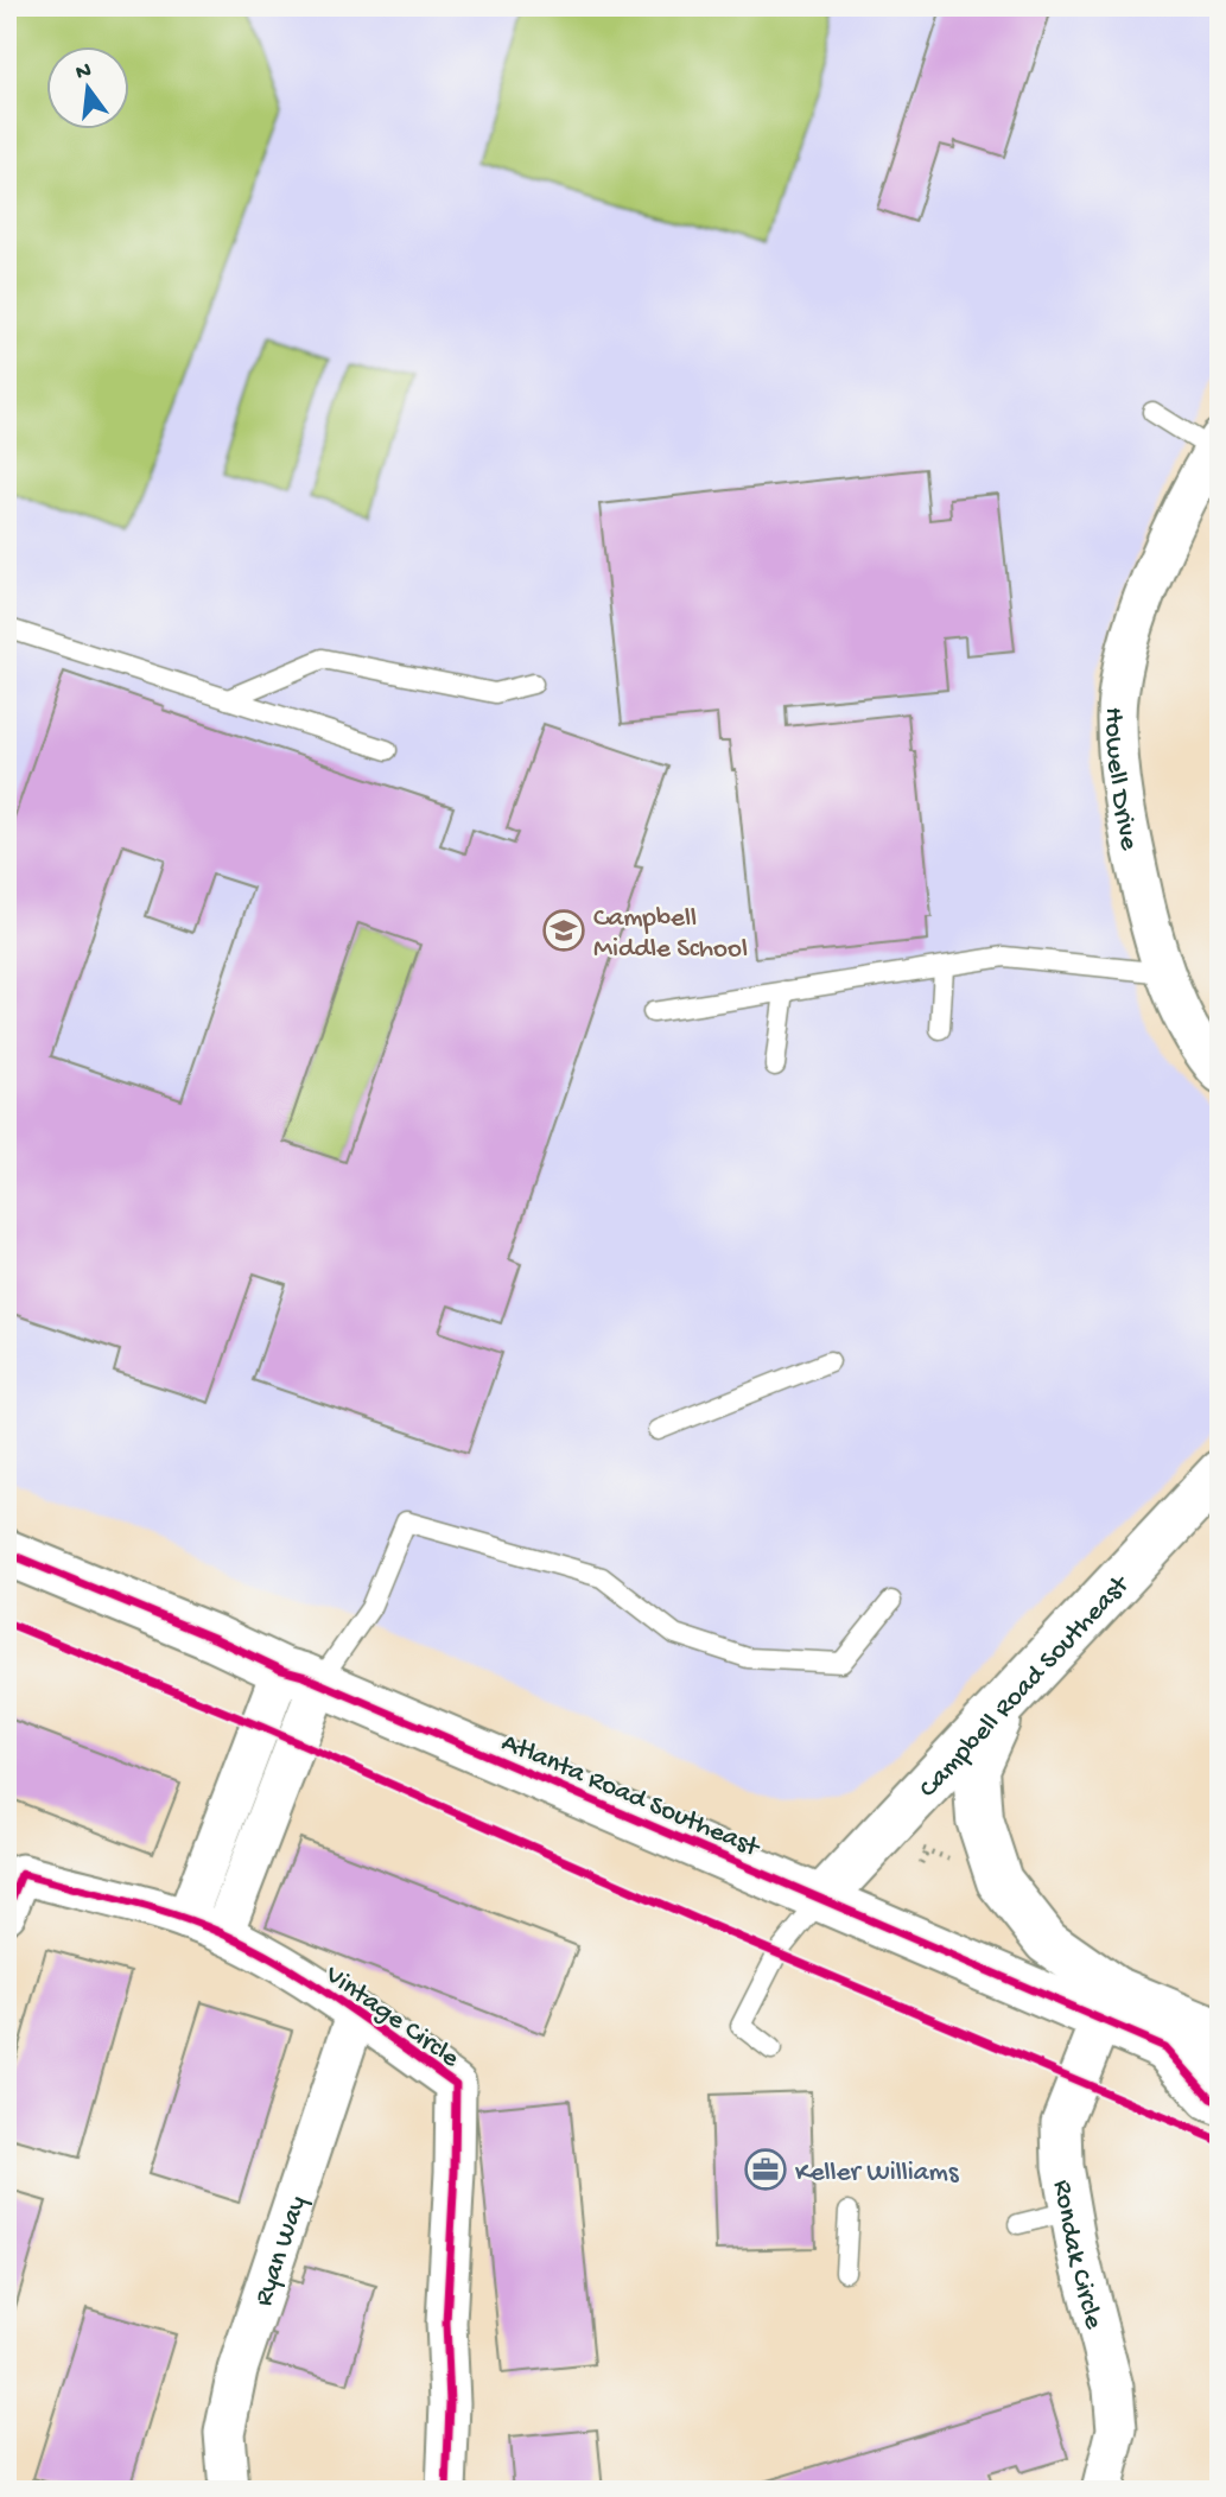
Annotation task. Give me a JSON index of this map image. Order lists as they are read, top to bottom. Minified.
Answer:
{"streets":{"main road":["Campbell Road Southeast","Atlanta Road Southeast"],"street":["Howell Drive","Vintage Circle","Ryan Way","Rondak Circle"]},"crossings":[["Campbell Road Southeast","Atlanta Road Southeast"],["Atlanta Road Southeast","Rondak Circle"],["Vintage Circle","Ryan Way"]],"places":{"school or university":["Campbell Middle School"],"office":["Keller Williams"]},"north":"top"}
